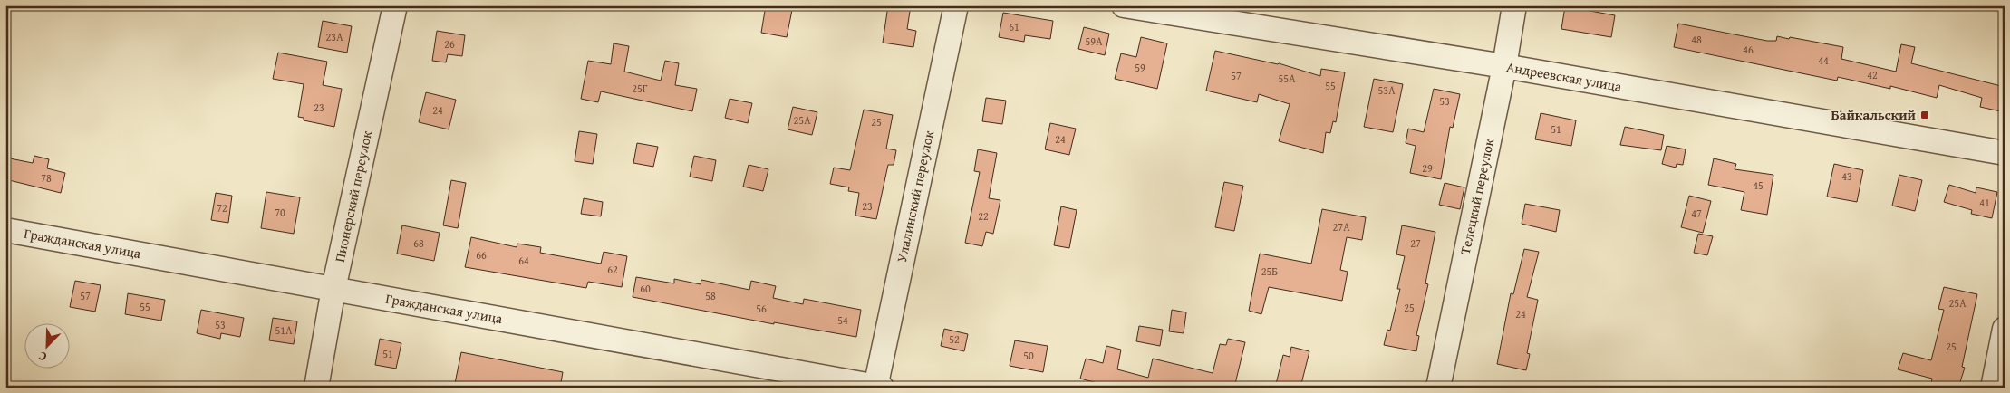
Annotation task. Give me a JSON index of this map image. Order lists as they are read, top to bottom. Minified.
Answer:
{"streets":{"street":["Андреевская улица","Пионерский переулок","Улалинский переулок","Телецкий переулок","Гражданская улица"]},"crossings":[["Андреевская улица","Телецкий переулок"],["Пионерский переулок","Гражданская улица"],["Улалинский переулок","Гражданская улица"]],"places":{"transit":["Байкальский"]},"house_numbers":["61","23А","48","59А","26","46","44","59","42","57","55А","55","25Г","53А","53","23","24","25А","25","51","24","29","43","78","45","41","23","72","70","47","22","27А","68","27","66","64","62","25Б","60","57","58","25А","55","25","56","24","54","53","51А","52","25","51","50"],"north":"bottom left"}
